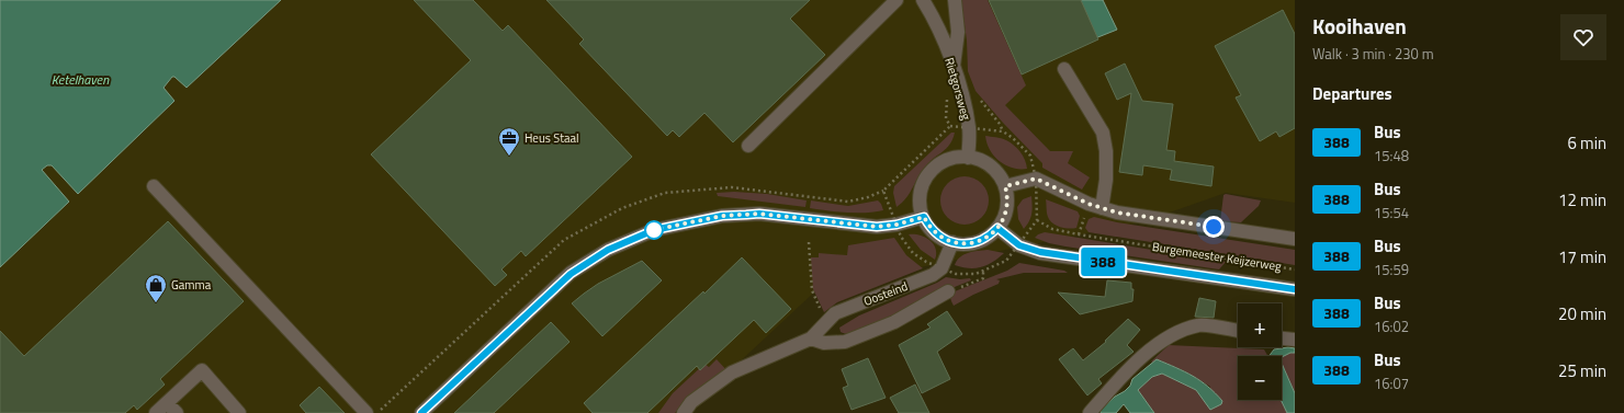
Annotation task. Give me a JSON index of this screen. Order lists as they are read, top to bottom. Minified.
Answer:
{"streets":{"street":["Rietgorsweg","Burgemeester Keijzerweg","Oosteind"]},"crossings":[["Rietgorsweg","Burgemeester Keijzerweg"]],"water":["Ketelhaven"],"places":{"office":["Heus Staal"],"shop":["Gamma"]},"lines":["bus line 388"],"page":{"on_map":"388","heading":[["Kooihaven","Walk · 3 min · 230 m"],"Departures"],"list":[{"mark":"388","name":"Bus","note":"15:48","value":"6 min"},{"mark":"388","name":"Bus","note":"15:54","value":"12 min"},{"mark":"388","name":"Bus","note":"15:59","value":"17 min"},{"mark":"388","name":"Bus","note":"16:02","value":"20 min"},{"mark":"388","name":"Bus","note":"16:07","value":"25 min"}],"map_buttons":["+","−"]}}
